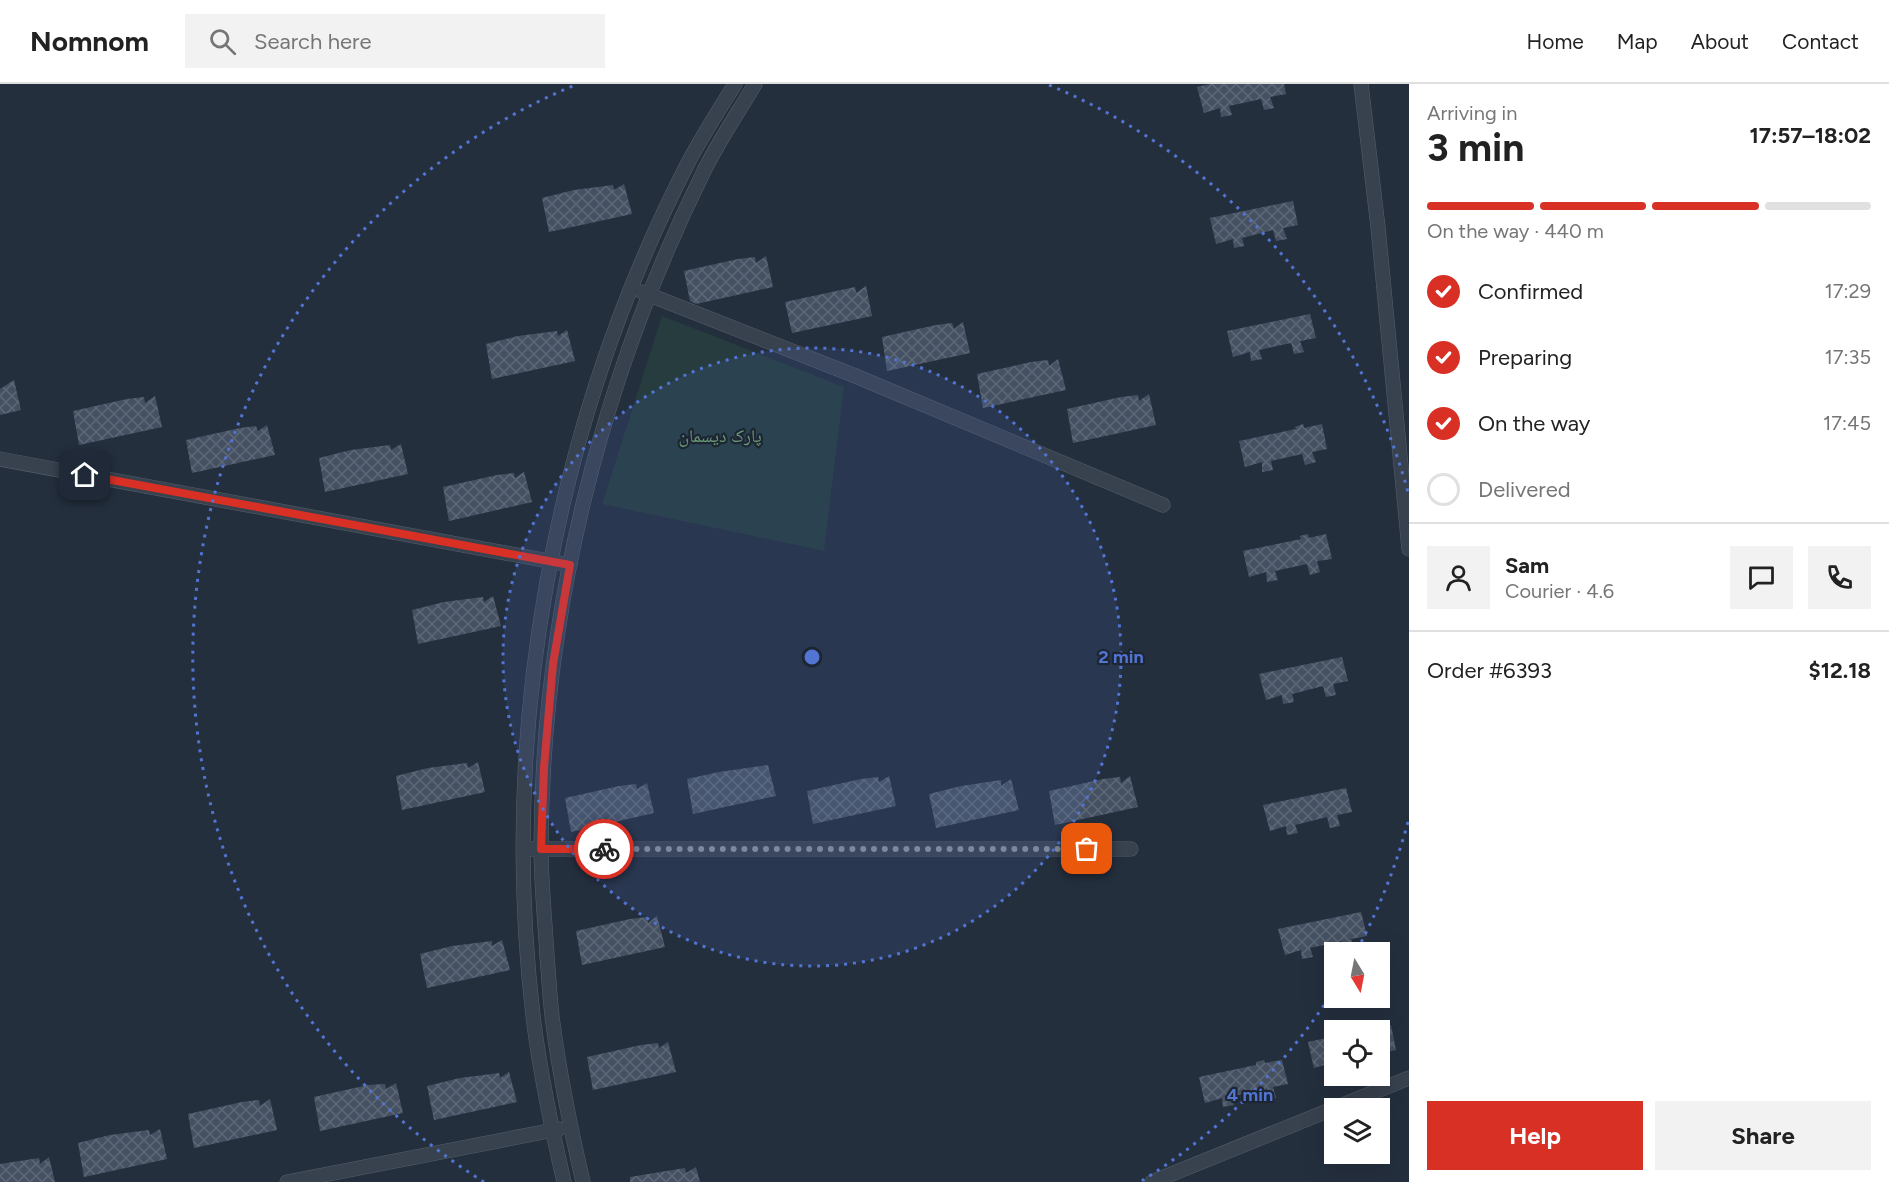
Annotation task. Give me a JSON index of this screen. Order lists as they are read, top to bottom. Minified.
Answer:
{"parks":["پارک دیسمان"],"north":"bottom","page":{"header":"Nomnom","search":"Search here","nav":["Home","Map","About","Contact"],"heading":["3 min","Arriving in","17:57–18:02"],"panel":["Sam","Courier · 4.6","Order #6393","$12.18"],"bar":"On the way · 440 m","list":[["Confirmed","17:29"],["Preparing","17:35"],["On the way","17:45"],"Delivered"],"buttons":["Help","Share"]},"rings":["2 min","4 min"]}
